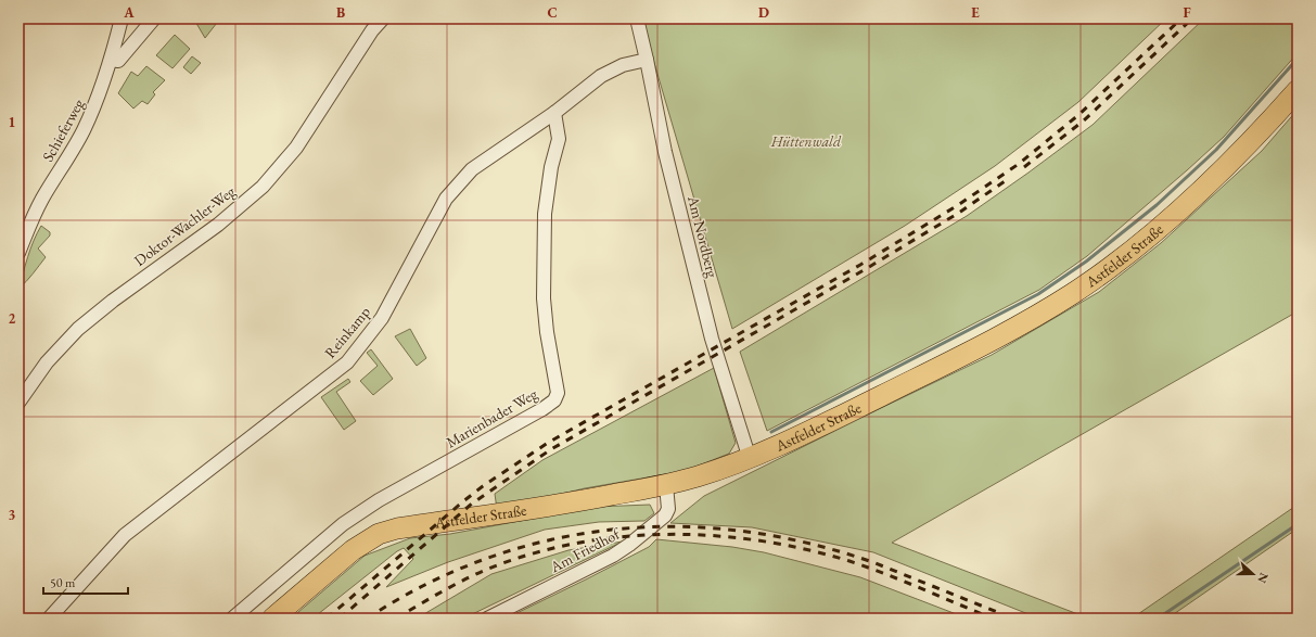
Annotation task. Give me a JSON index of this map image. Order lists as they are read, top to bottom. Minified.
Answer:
{"streets":{"main road":["Astfelder Straße"],"street":["Schieferweg","Doktor-Wachler-Weg","Am Nordberg","Reinkamp","Marienbader Weg","Am Friedhof"]},"crossings":[["Am Nordberg","Astfelder Straße"],["Am Nordberg","Reinkamp"],["Astfelder Straße","Am Friedhof"],["Reinkamp","Marienbader Weg"]],"parks":["Hüttenwald"],"scale_bar":"50 m","north":"right","grid":{"columns":["A","B","C","D","E","F"],"rows":["1","2","3"]}}
